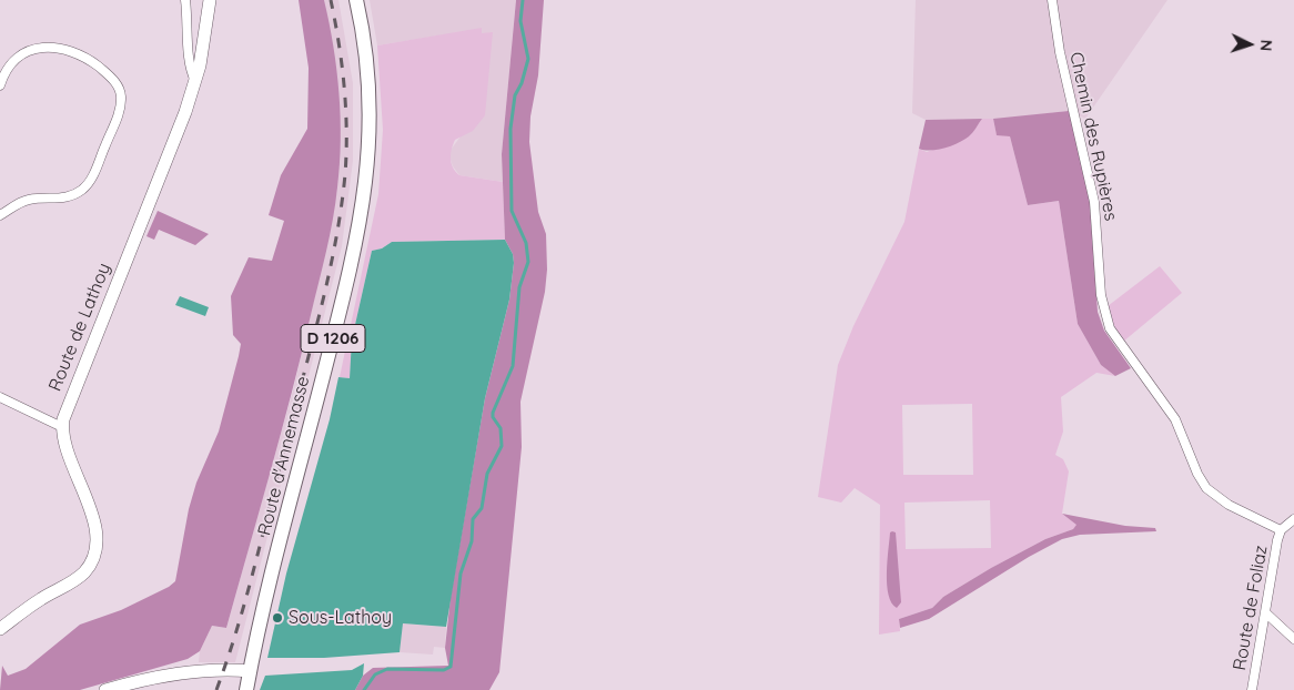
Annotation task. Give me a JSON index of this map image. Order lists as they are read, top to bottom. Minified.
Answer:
{"streets":{"main road":["D 1206","Route d'Annemasse"],"street":["Chemin des Rupières","Route de Lathoy","Route de Foliaz"]},"crossings":[["Chemin des Rupières","Route de Foliaz"]],"places":["Sous-Lathoy"],"north":"right"}
